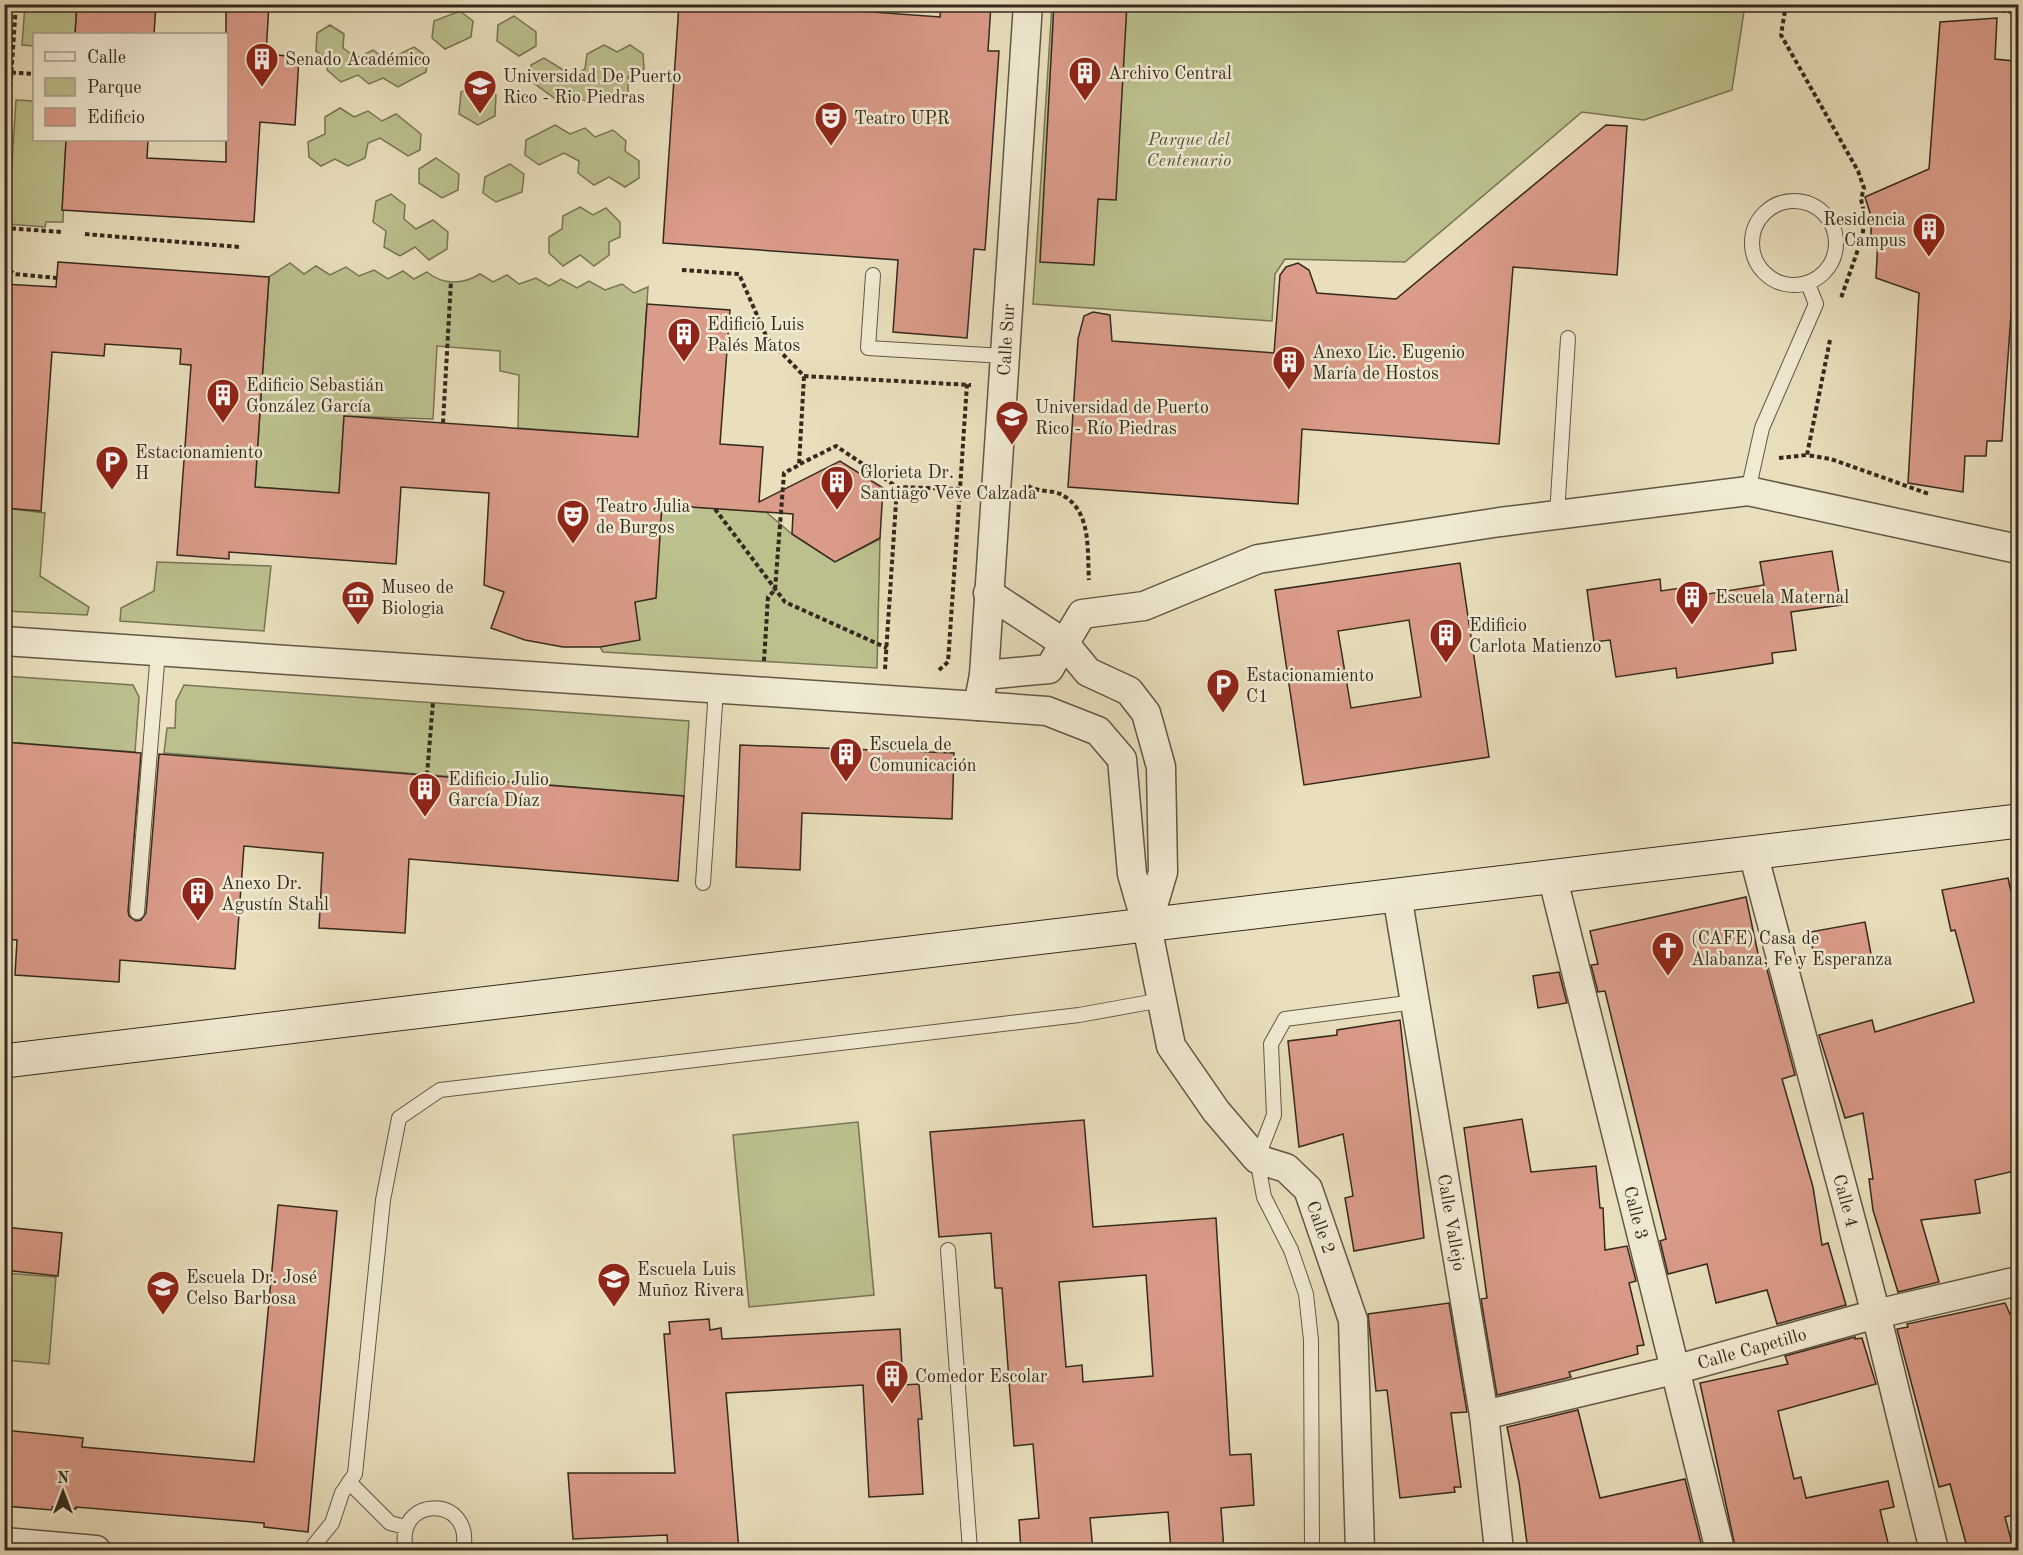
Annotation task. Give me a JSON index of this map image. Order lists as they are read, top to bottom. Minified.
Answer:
{"streets":{"street":["Calle Sur","Calle 4","Calle 3","Calle Vallejo","Calle 2","Calle Capetillo"]},"crossings":[["Calle 4","Calle Capetillo"],["Calle 3","Calle Capetillo"],["Calle Vallejo","Calle Capetillo"]],"parks":["Parque del Centenario"],"places":{"building":["Senado Académico","Archivo Central","Residencia Campus","Edificio Luis Palés Matos","Anexo Lic. Eugenio María de Hostos","Edificio Sebastián González García","Glorieta Dr. Santiago Veve Calzada","Escuela Maternal","Edificio Carlota Matienzo","Escuela de Comunicación","Edificio Julio García Díaz","Anexo Dr. Agustín Stahl","Comedor Escolar"],"school or university":["Universidad De Puerto Rico - Rio Piedras","Universidad de Puerto Rico - Río Piedras","Escuela Luis Muñoz Rivera","Escuela Dr. José Celso Barbosa"],"theatre":["Teatro UPR","Teatro Julia de Burgos"],"parking":["Estacionamiento H","Estacionamiento C1"],"museum":["Museo de Biologia"],"church":["(CAFE) Casa de Alabanza, Fe y Esperanza"]},"legend":["Calle","Parque","Edificio"],"north":"top"}
